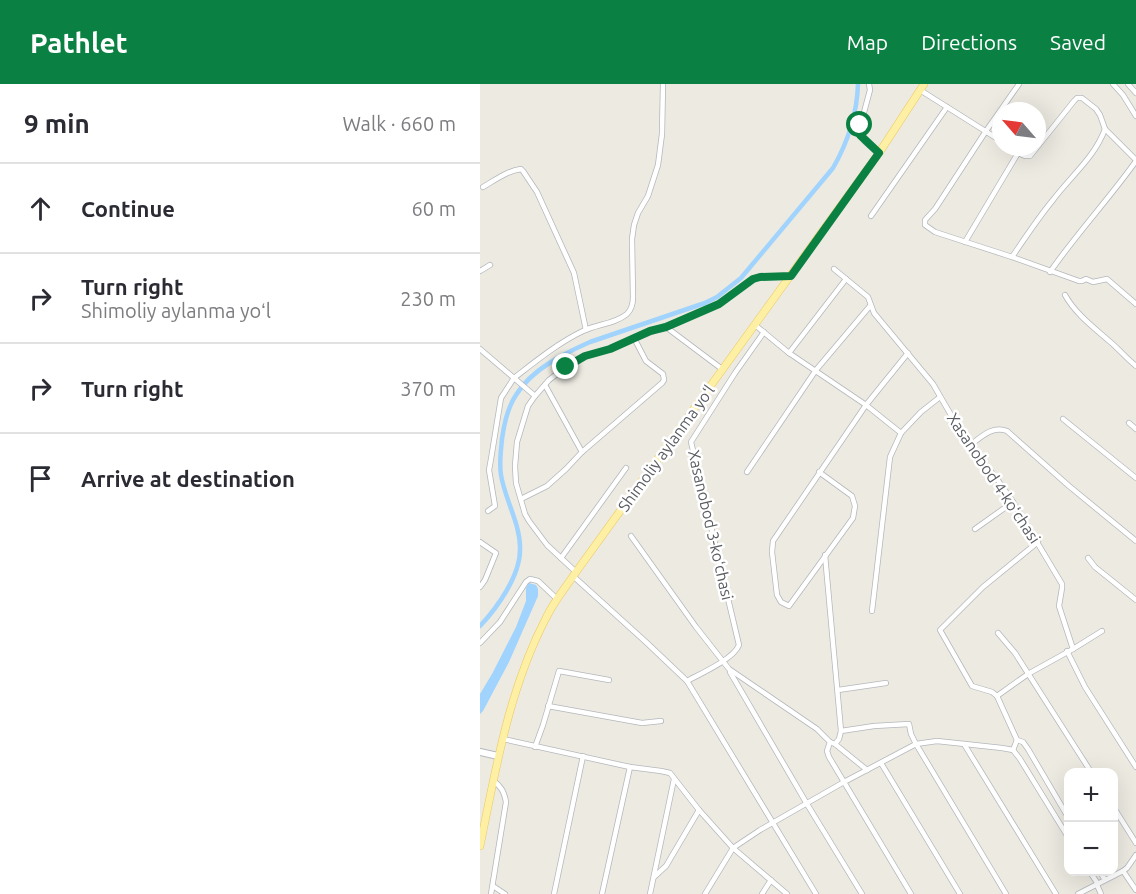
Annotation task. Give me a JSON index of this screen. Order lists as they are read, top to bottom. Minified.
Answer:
{"streets":{"main road":["Shimoliy aylanma yoʻl"],"street":["Xasanobod 4-koʻchasi","Xasanobod 3-koʻchasi"]},"north":"top left","page":{"header":"Pathlet","nav":["Map","Directions","Saved"],"heading":["9 min","Walk · 660 m"],"list":[["Continue","60 m"],["Turn right","Shimoliy aylanma yoʻl","230 m"],["Turn right","370 m"],"Arrive at destination"],"map_buttons":["+","−"]}}
